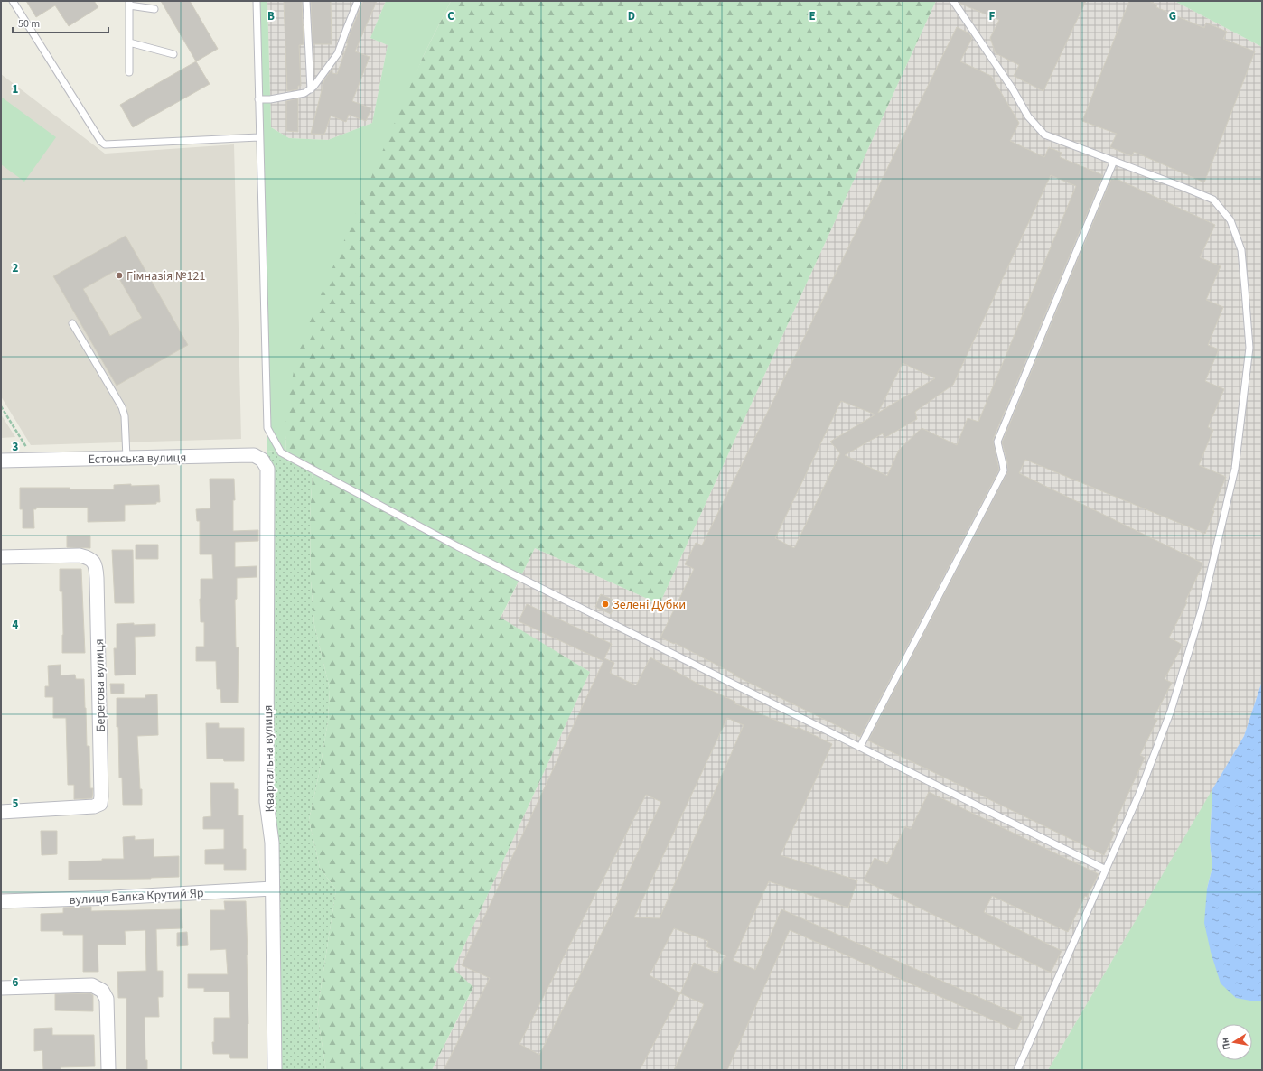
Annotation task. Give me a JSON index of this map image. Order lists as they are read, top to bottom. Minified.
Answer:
{"streets":{"street":["Естонська вулиця","Берегова вулиця","Квартальна вулиця","вулиця Балка Крутий Яр"]},"crossings":[["Естонська вулиця","Квартальна вулиця"],["Квартальна вулиця","вулиця Балка Крутий Яр"]],"places":["Гімназія №121","Зелені Дубки"],"scale_bar":"50 m","north":"left","grid":{"columns":["B","C","D","E","F","G"],"rows":["1","2","3","4","5","6"]}}
